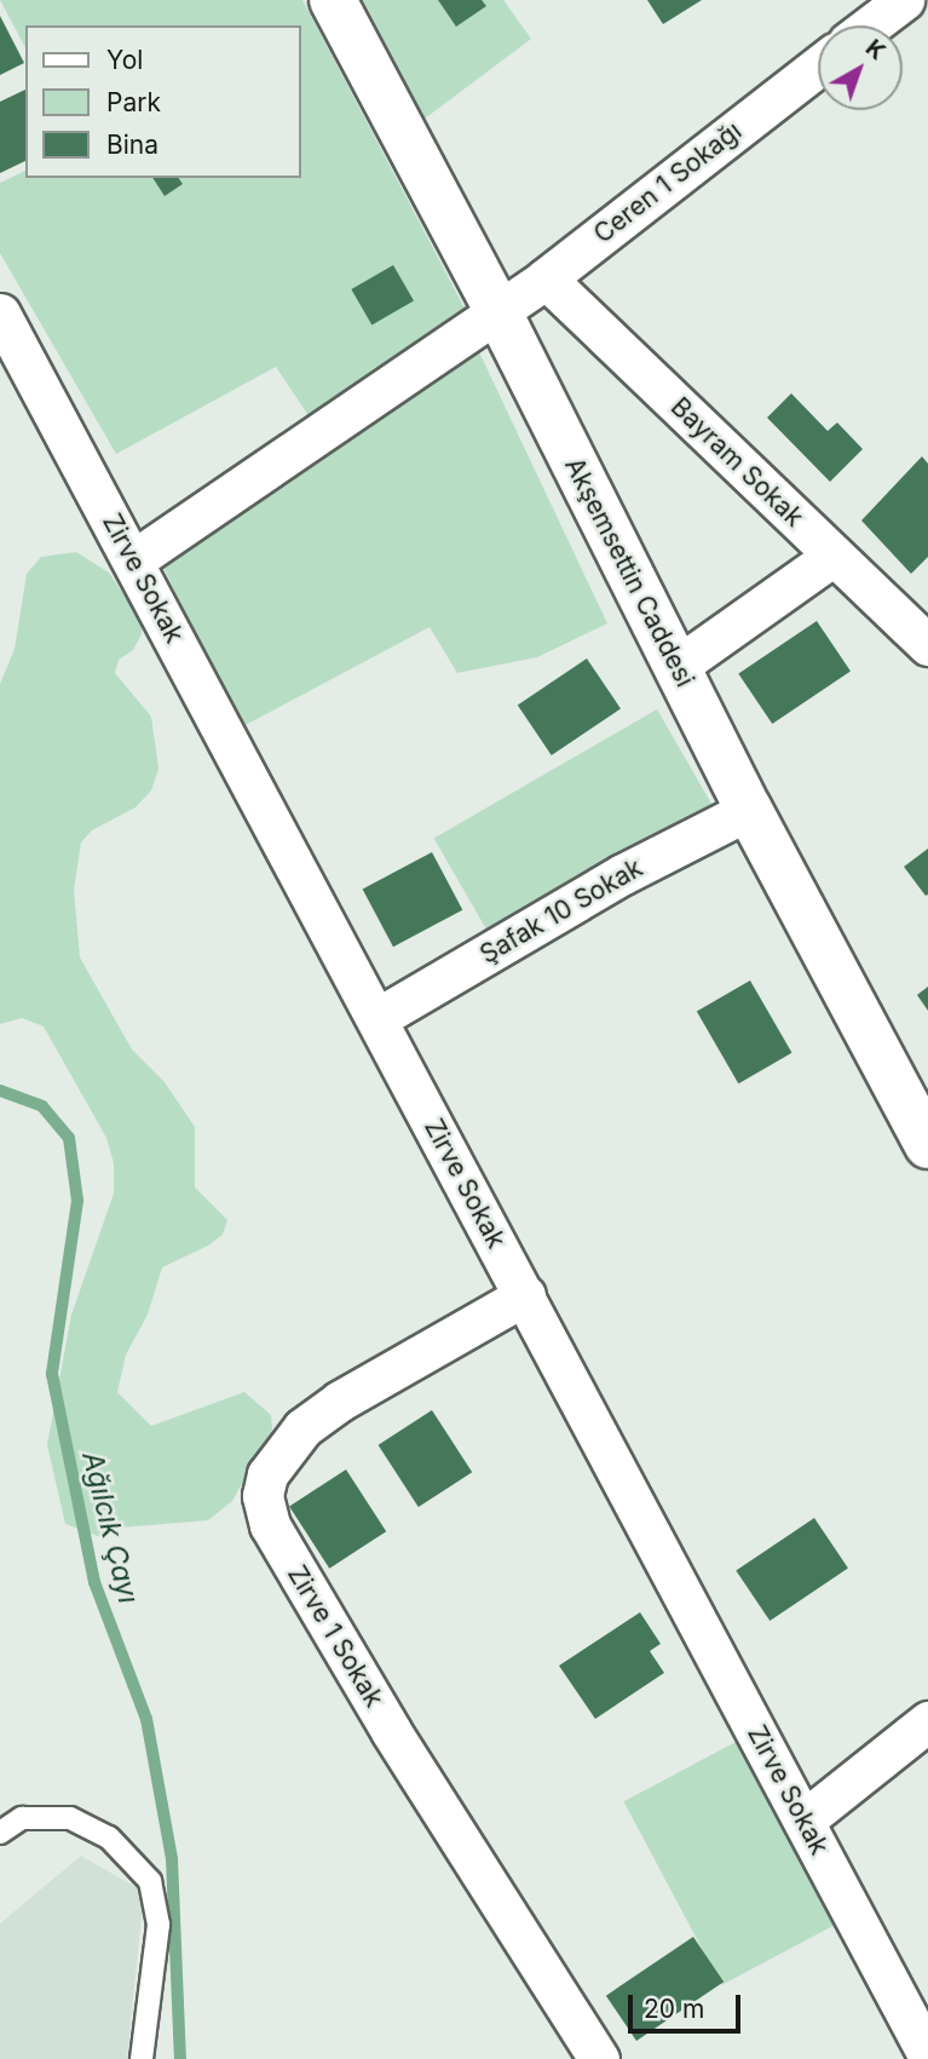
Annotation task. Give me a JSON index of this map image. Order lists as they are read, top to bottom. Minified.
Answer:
{"streets":{"street":["Ceren 1 Sokağı","Bayram Sokak","Akşemsettin Caddesi","Zirve Sokak","Şafak 10 Sokak","Zirve 1 Sokak"]},"crossings":[["Ceren 1 Sokağı","Bayram Sokak"],["Ceren 1 Sokağı","Akşemsettin Caddesi"],["Ceren 1 Sokağı","Zirve Sokak"],["Akşemsettin Caddesi","Şafak 10 Sokak"],["Zirve Sokak","Şafak 10 Sokak"],["Zirve Sokak","Zirve 1 Sokak"]],"water":["Ağılcık Çayı"],"legend":["Yol","Park","Bina"],"scale_bar":"20 m","north":"top right"}
